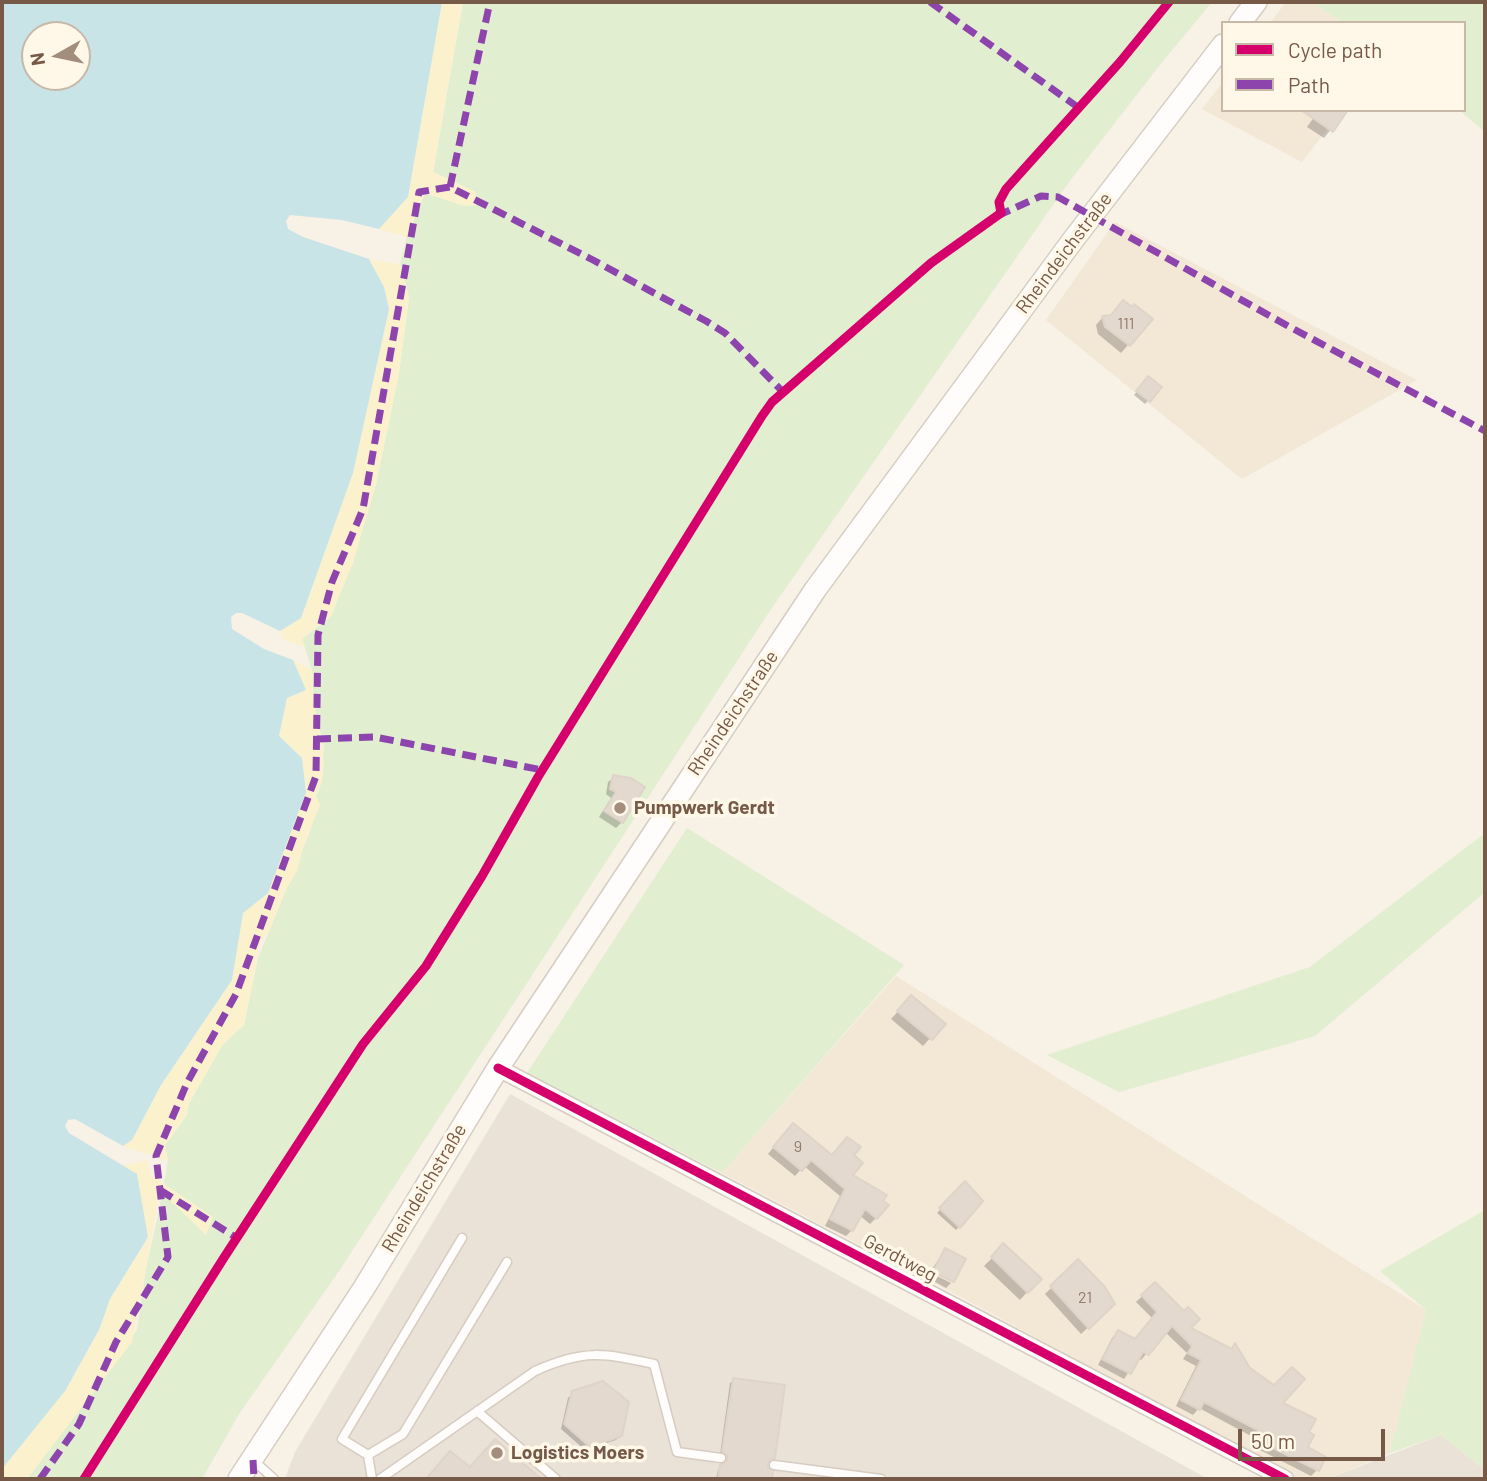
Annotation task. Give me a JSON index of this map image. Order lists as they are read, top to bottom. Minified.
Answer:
{"streets":{"main road":["Rheindeichstraße"],"street":["Gerdtweg"]},"crossings":[["Rheindeichstraße","Gerdtweg"]],"places":["Pumpwerk Gerdt","Logistics Moers"],"house_numbers":["111","9","21"],"legend":["Cycle path","Path"],"scale_bar":"50 m","north":"left"}
